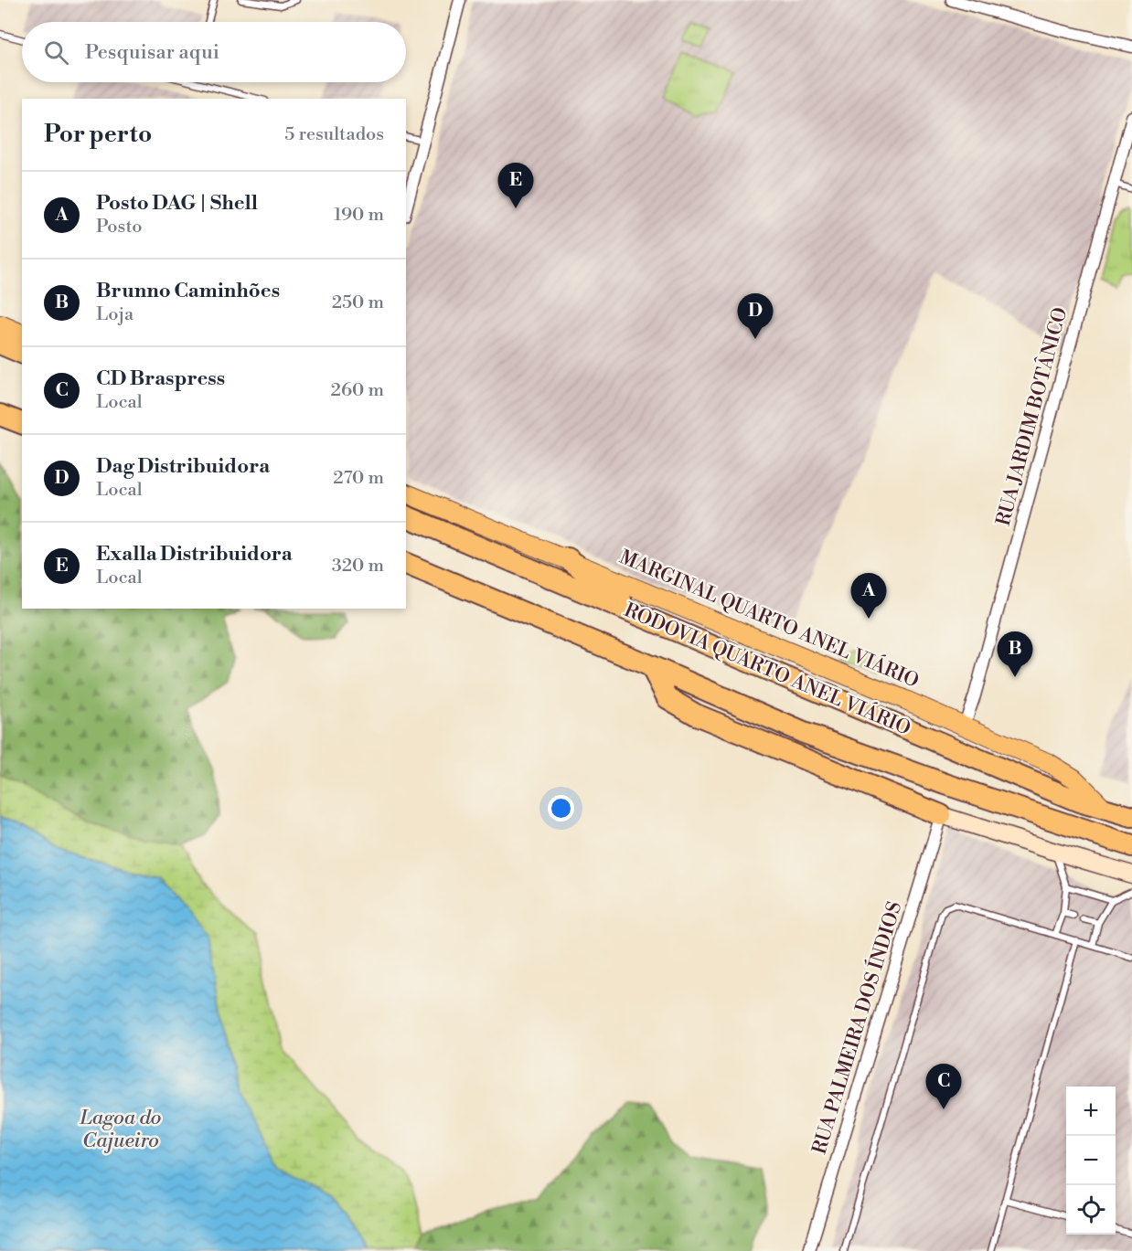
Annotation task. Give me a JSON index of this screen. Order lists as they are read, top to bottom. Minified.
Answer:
{"streets":{"highway":["RODOVIA QUARTO ANEL VIÁRIO"],"main road":["MARGINAL QUARTO ANEL VIÁRIO"],"street":["RUA JARDIM BOTÂNICO","RUA PALMEIRA DOS ÍNDIOS"]},"crossings":[["RUA JARDIM BOTÂNICO","MARGINAL QUARTO ANEL VIÁRIO"],["MARGINAL QUARTO ANEL VIÁRIO","RODOVIA QUARTO ANEL VIÁRIO"]],"water":["Lagoa do Cajueiro"],"page":{"search":"Pesquisar aqui","heading":["Por perto","5 resultados"],"pins":["E","D","A","B","C"],"list":[{"mark":"A","name":"Posto DAG | Shell","note":"Posto","value":"190 m"},{"mark":"B","name":"Brunno Caminhões","note":"Loja","value":"250 m"},{"mark":"C","name":"CD Braspress","note":"Local","value":"260 m"},{"mark":"D","name":"Dag Distribuidora","note":"Local","value":"270 m"},{"mark":"E","name":"Exalla Distribuidora","note":"Local","value":"320 m"}],"map_buttons":["+","−"]}}
